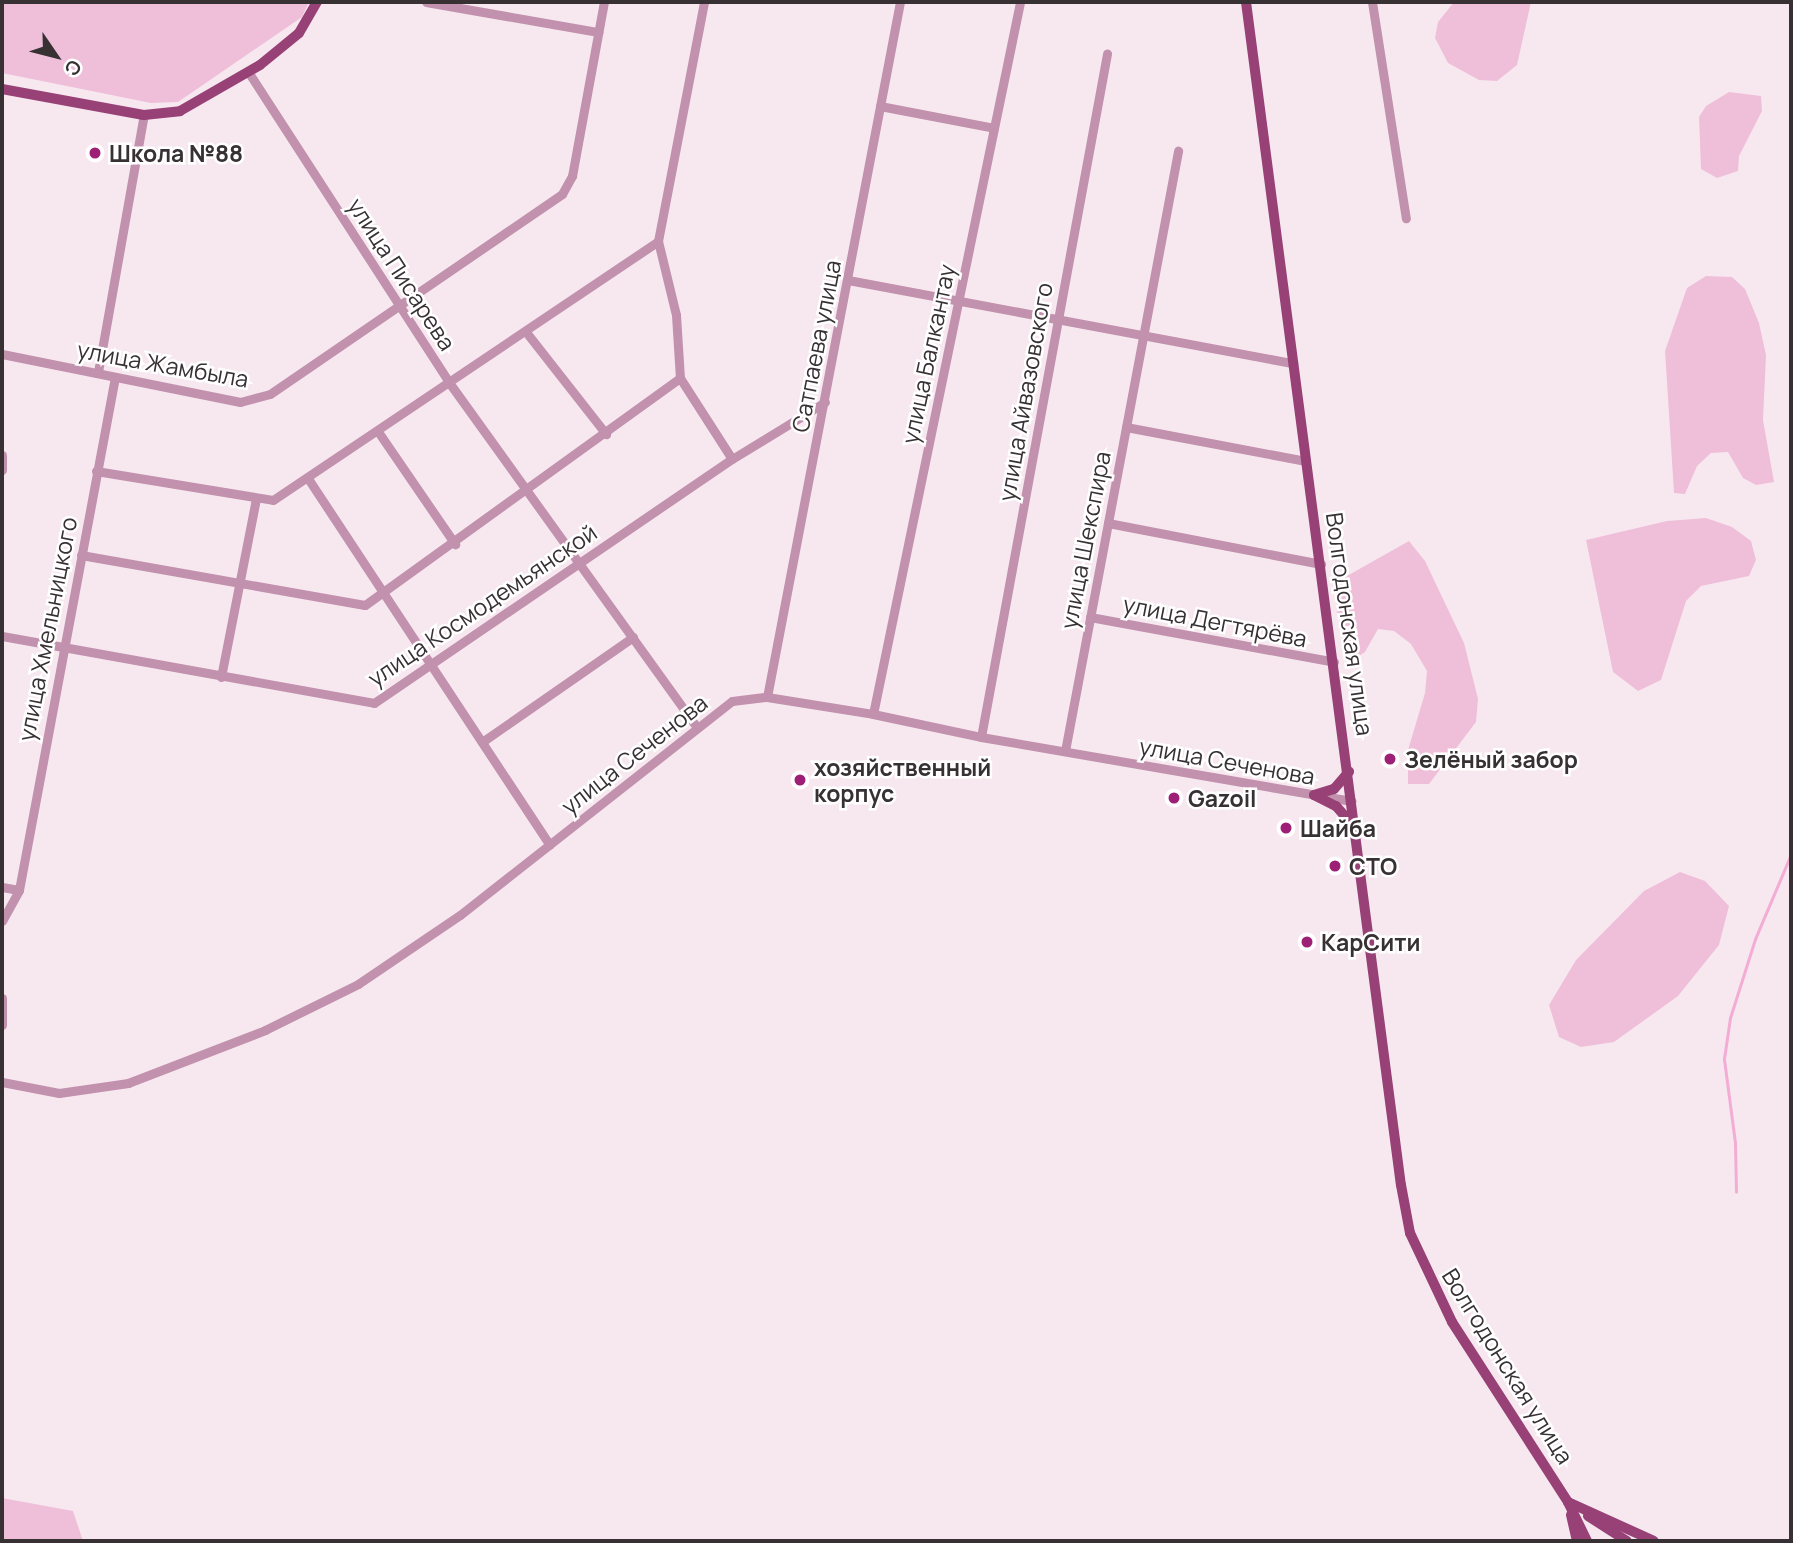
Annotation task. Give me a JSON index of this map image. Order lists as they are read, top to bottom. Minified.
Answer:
{"streets":{"main road":["Волгодонская улица"],"street":["улица Писарева","Сатпаева улица","улица Балкантау","улица Жамбыла","улица Айвазовского","улица Шекспира","улица Космодемьянской","улица Дегтярёва","улица Хмельницкого","улица Сеченова"]},"crossings":[["улица Писарева","улица Жамбыла"],["улица Писарева","улица Космодемьянской"],["улица Писарева","улица Сеченова"],["Сатпаева улица","улица Космодемьянской"],["Сатпаева улица","улица Сеченова"],["улица Балкантау","улица Сеченова"],["улица Жамбыла","улица Хмельницкого"],["улица Айвазовского","улица Сеченова"],["улица Шекспира","улица Дегтярёва"],["улица Шекспира","улица Сеченова"],["улица Космодемьянской","улица Хмельницкого"],["улица Дегтярёва","Волгодонская улица"],["Волгодонская улица","улица Сеченова"]],"places":["Школа №88","Зелёный забор","хозяйственный корпус","Gazoil","Шайба","СТО","КарСити"],"north":"bottom right"}
